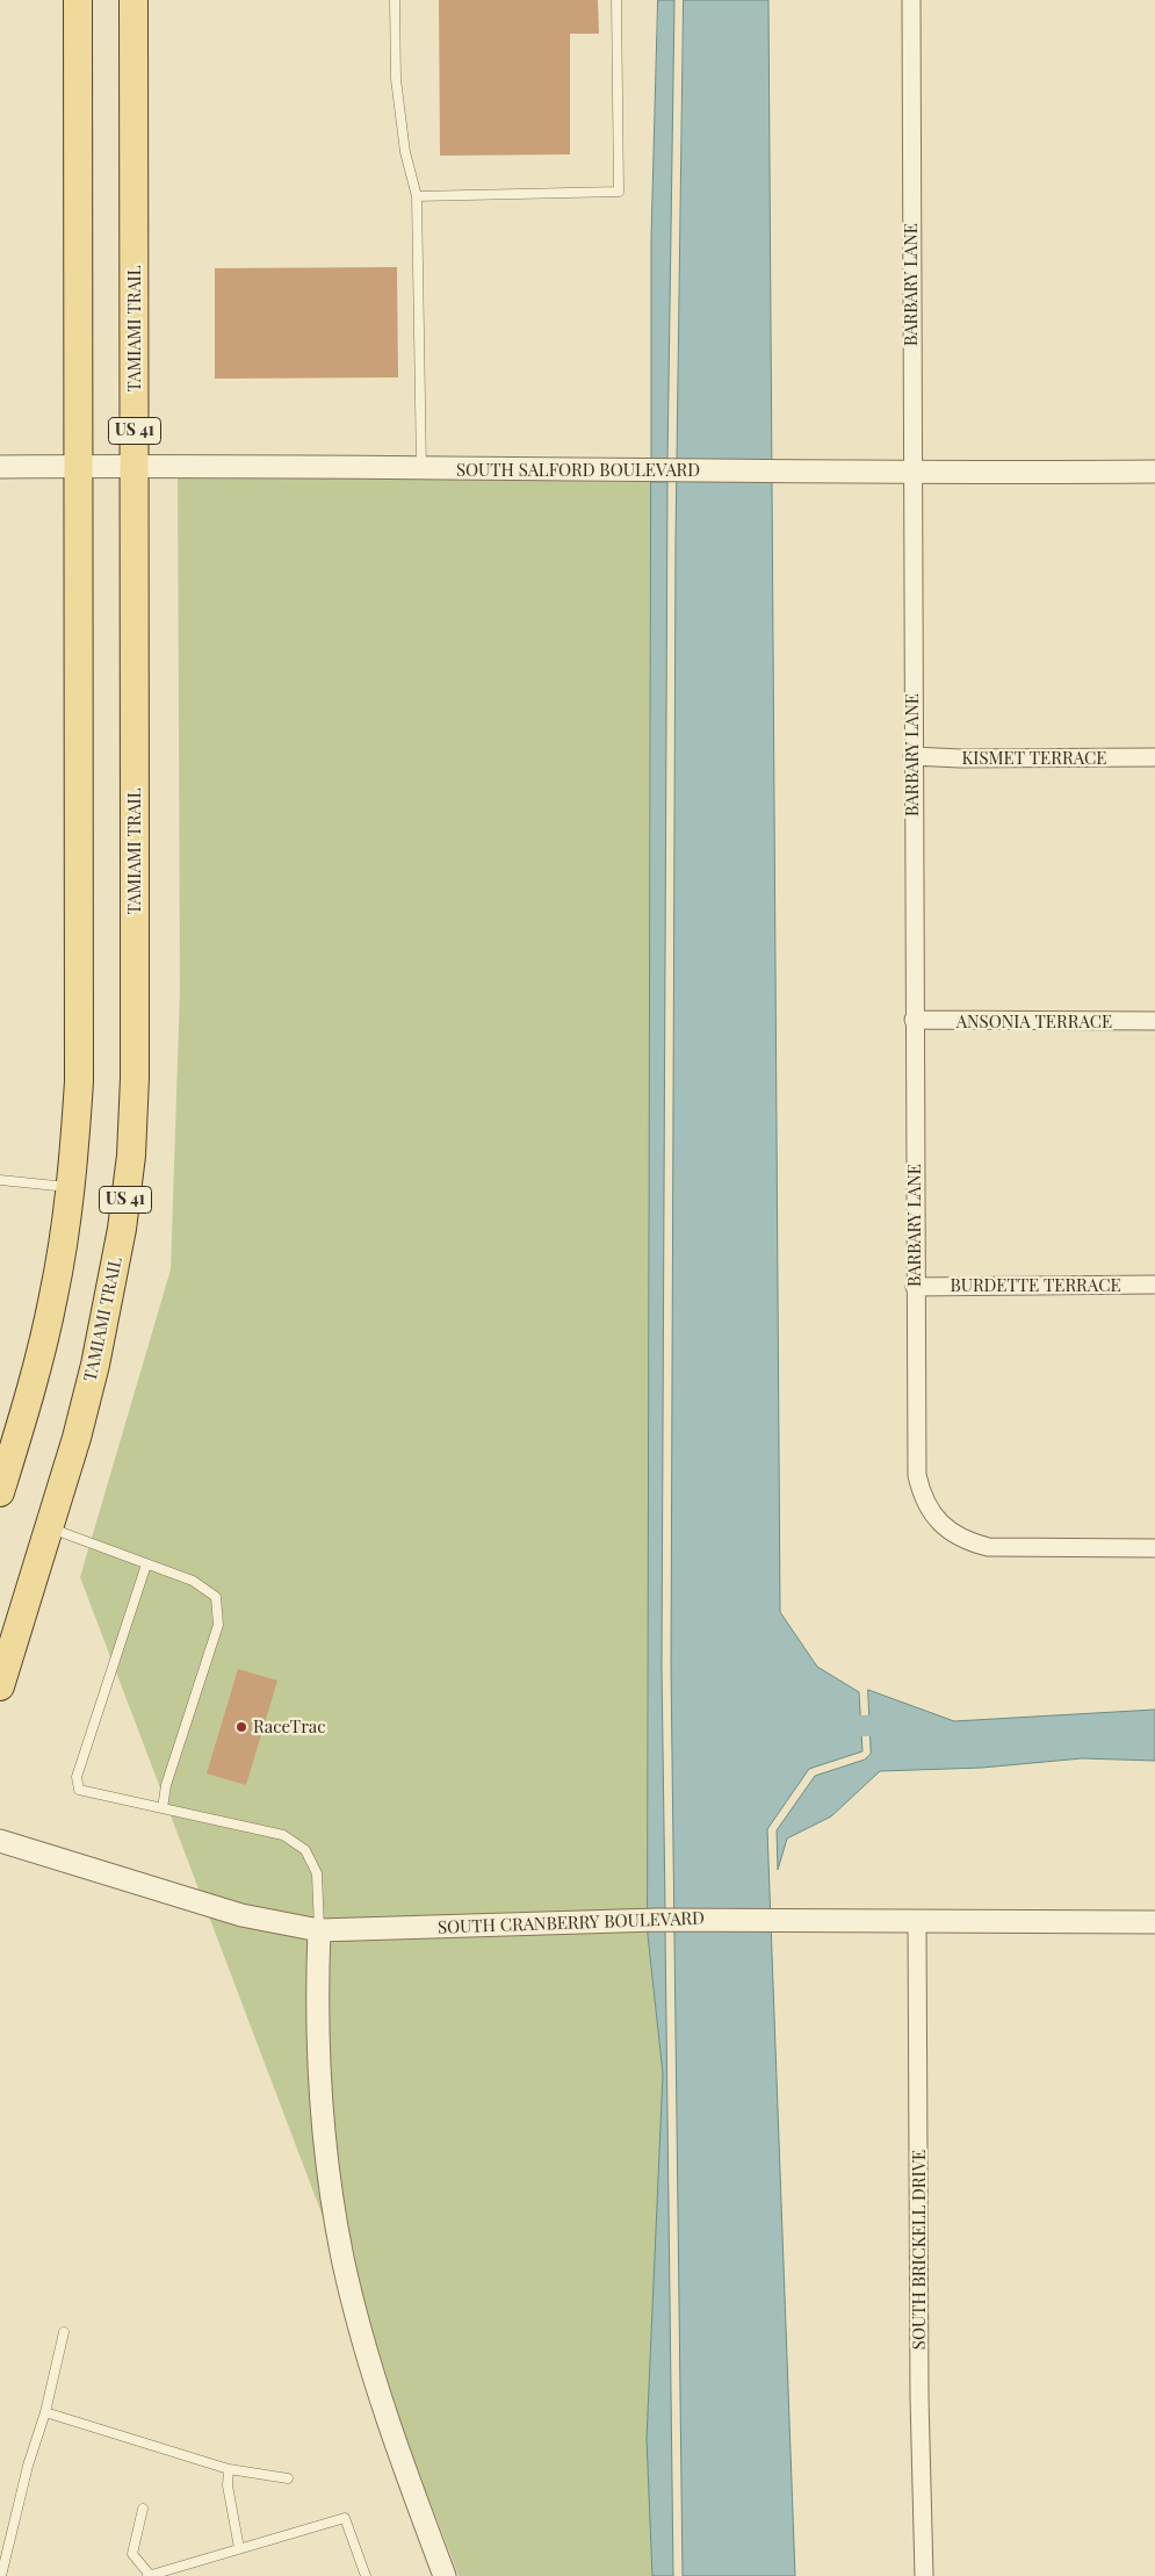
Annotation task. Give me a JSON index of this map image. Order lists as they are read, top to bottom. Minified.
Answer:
{"streets":{"main road":["TAMIAMI TRAIL","US 41"],"street":["BARBARY LANE","SOUTH SALFORD BOULEVARD","KISMET TERRACE","ANSONIA TERRACE","BURDETTE TERRACE","SOUTH CRANBERRY BOULEVARD","SOUTH BRICKELL DRIVE"]},"crossings":[["BARBARY LANE","SOUTH SALFORD BOULEVARD"],["BARBARY LANE","KISMET TERRACE"],["BARBARY LANE","ANSONIA TERRACE"],["BARBARY LANE","BURDETTE TERRACE"],["TAMIAMI TRAIL","SOUTH SALFORD BOULEVARD"],["SOUTH CRANBERRY BOULEVARD","SOUTH BRICKELL DRIVE"]],"places":["RaceTrac"]}
